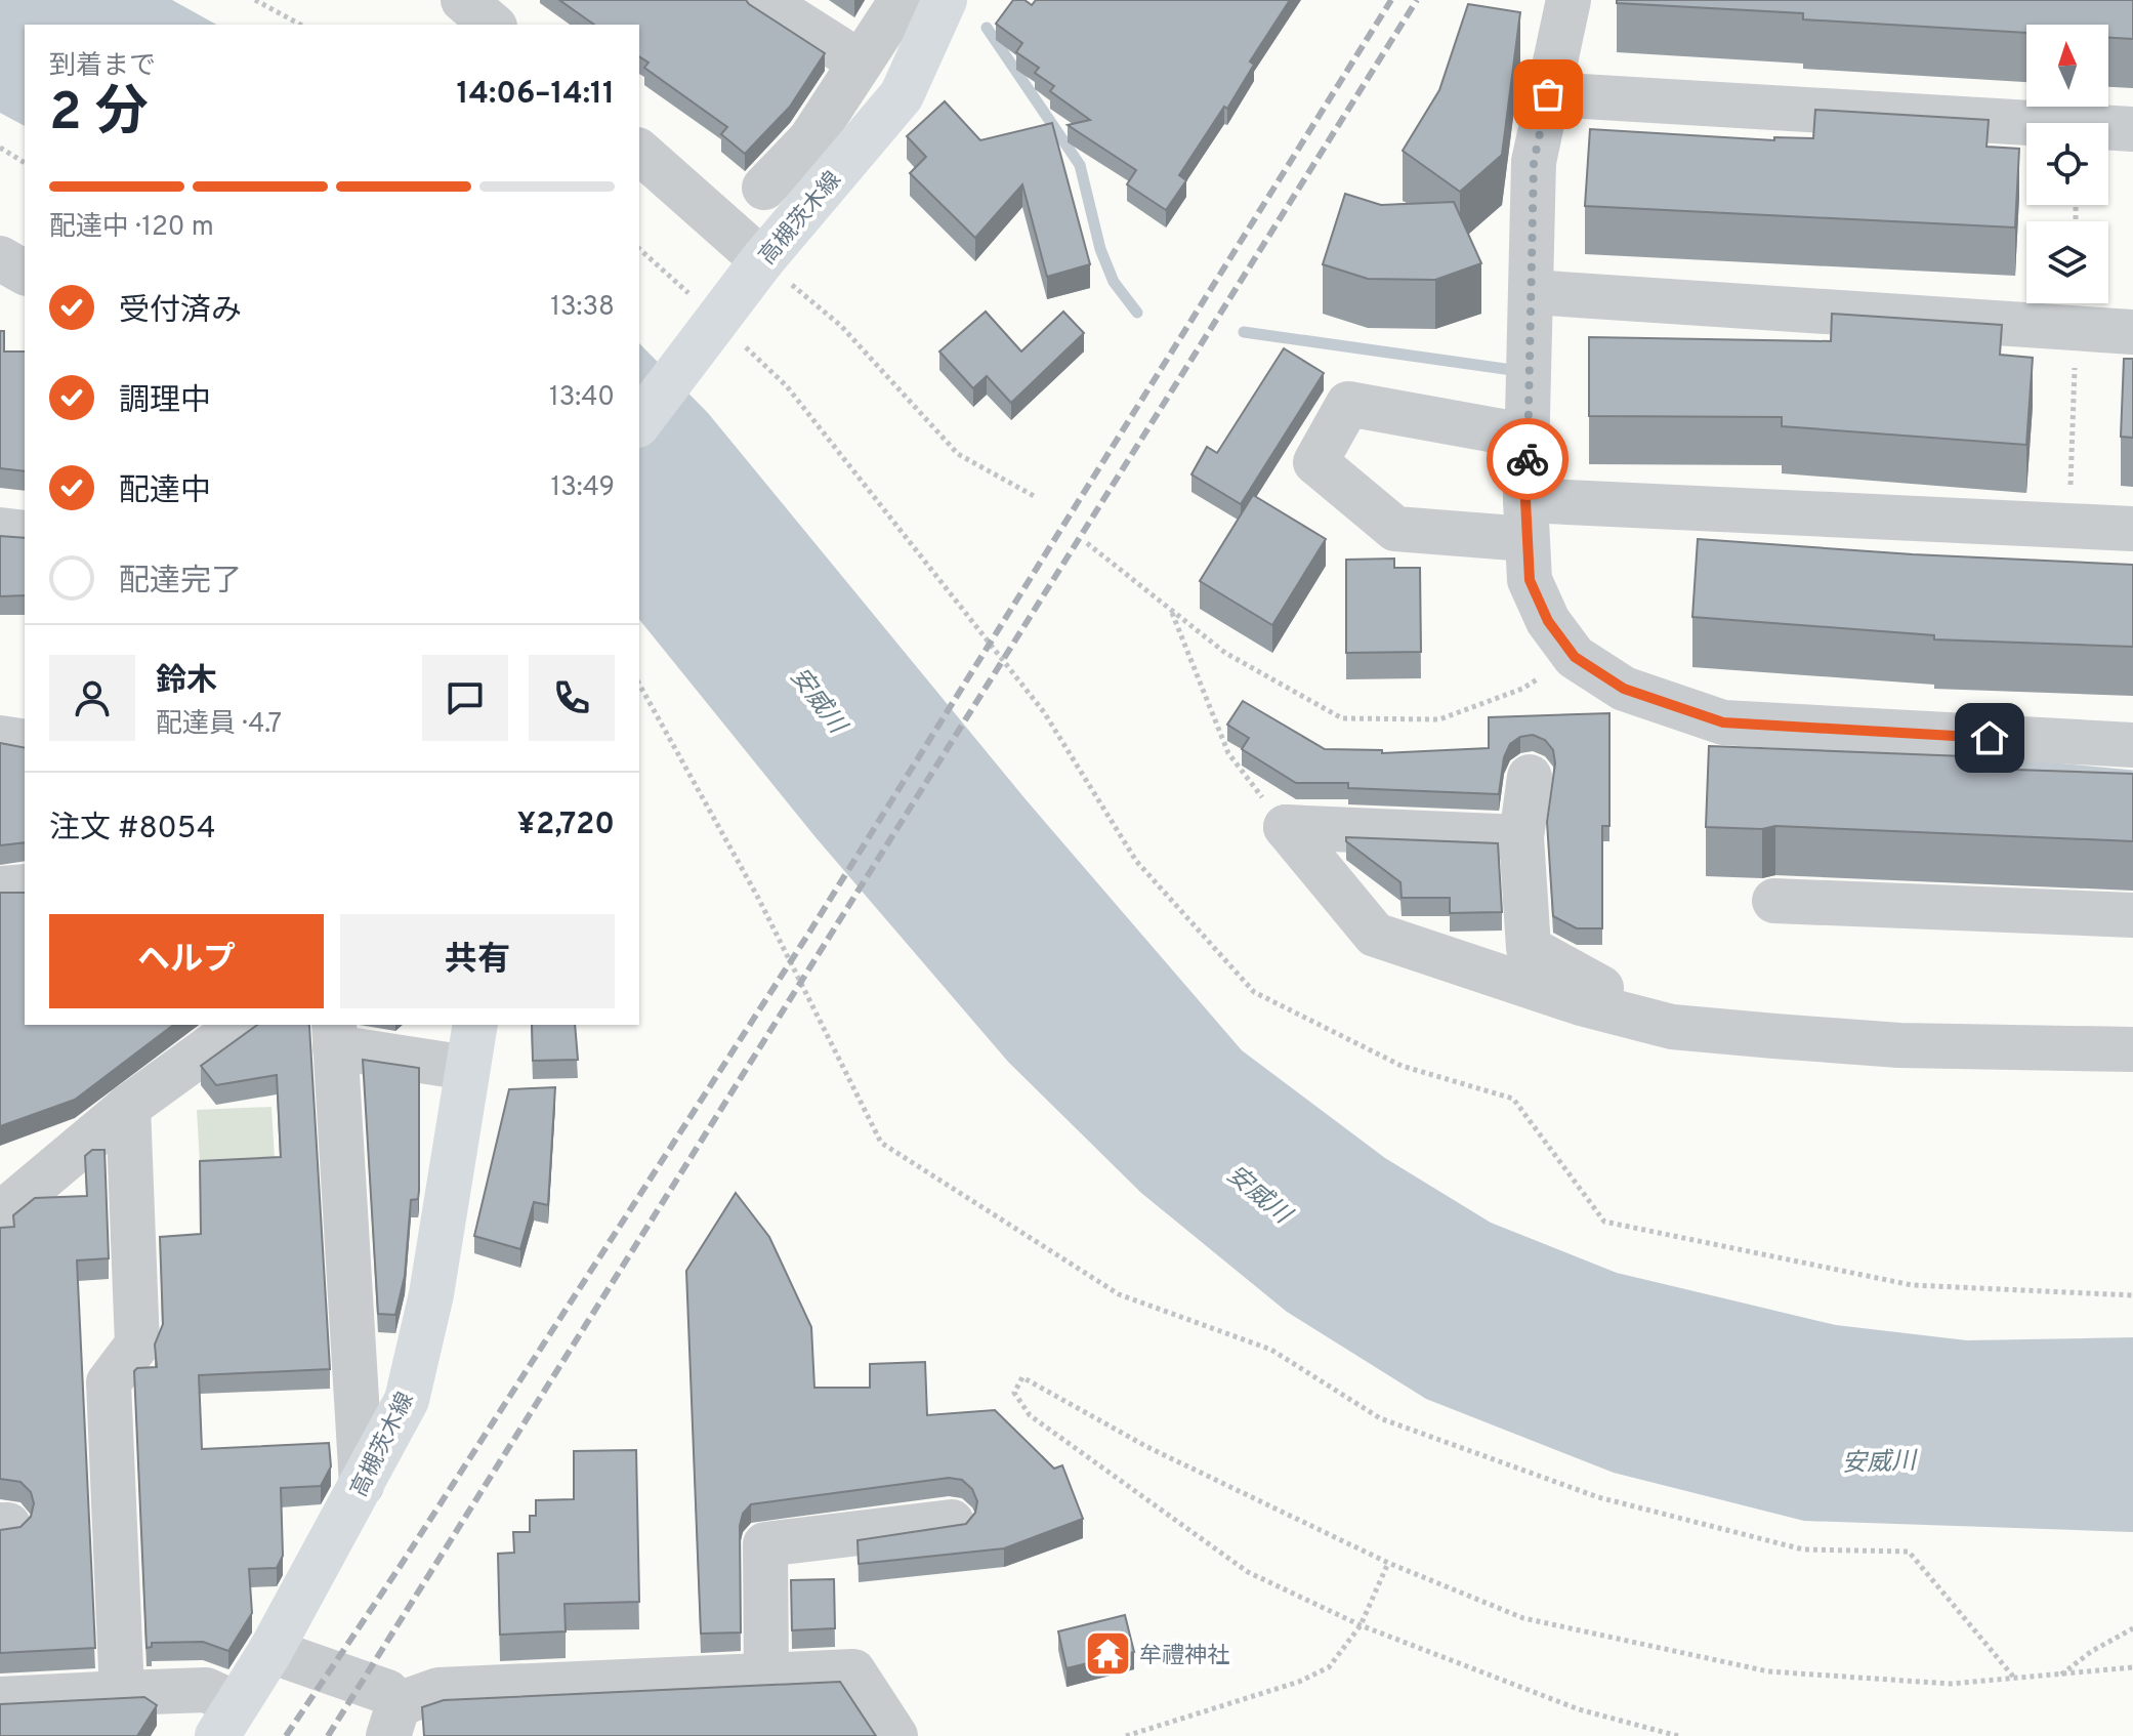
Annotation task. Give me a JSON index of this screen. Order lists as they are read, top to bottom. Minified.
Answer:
{"streets":{"main road":["高槻茨木線"]},"water":["安威川"],"places":{"temple":["牟禮神社"]},"north":"top","page":{"heading":["2 分","到着まで","14:06–14:11"],"panel":["鈴木","配達員 · 4.7","注文 #8054","¥2,720"],"bar":"配達中 · 120 m","list":[["受付済み","13:38"],["調理中","13:40"],["配達中","13:49"],"配達完了"],"buttons":["ヘルプ","共有"]}}
